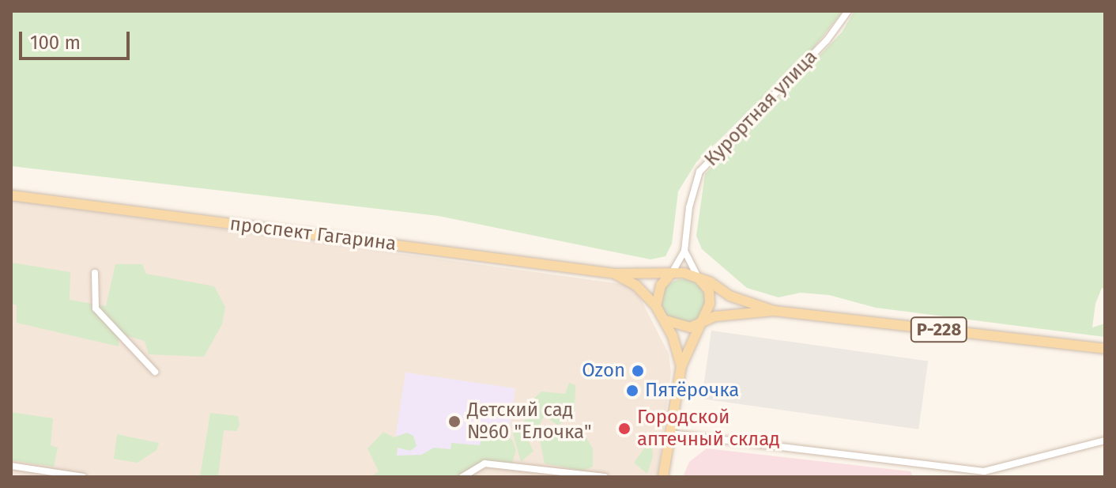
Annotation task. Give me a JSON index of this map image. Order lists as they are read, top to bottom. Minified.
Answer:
{"streets":{"main road":["проспект Гагарина","Р-228"],"street":["Курортная улица"]},"crossings":[["Курортная улица","проспект Гагарина"],["Курортная улица","Р-228"],["проспект Гагарина","Р-228"]],"places":["Ozon","Пятёрочка","Детский сад №60 \"Елочка\"","Городской аптечный склад"],"scale_bar":"100 m"}
